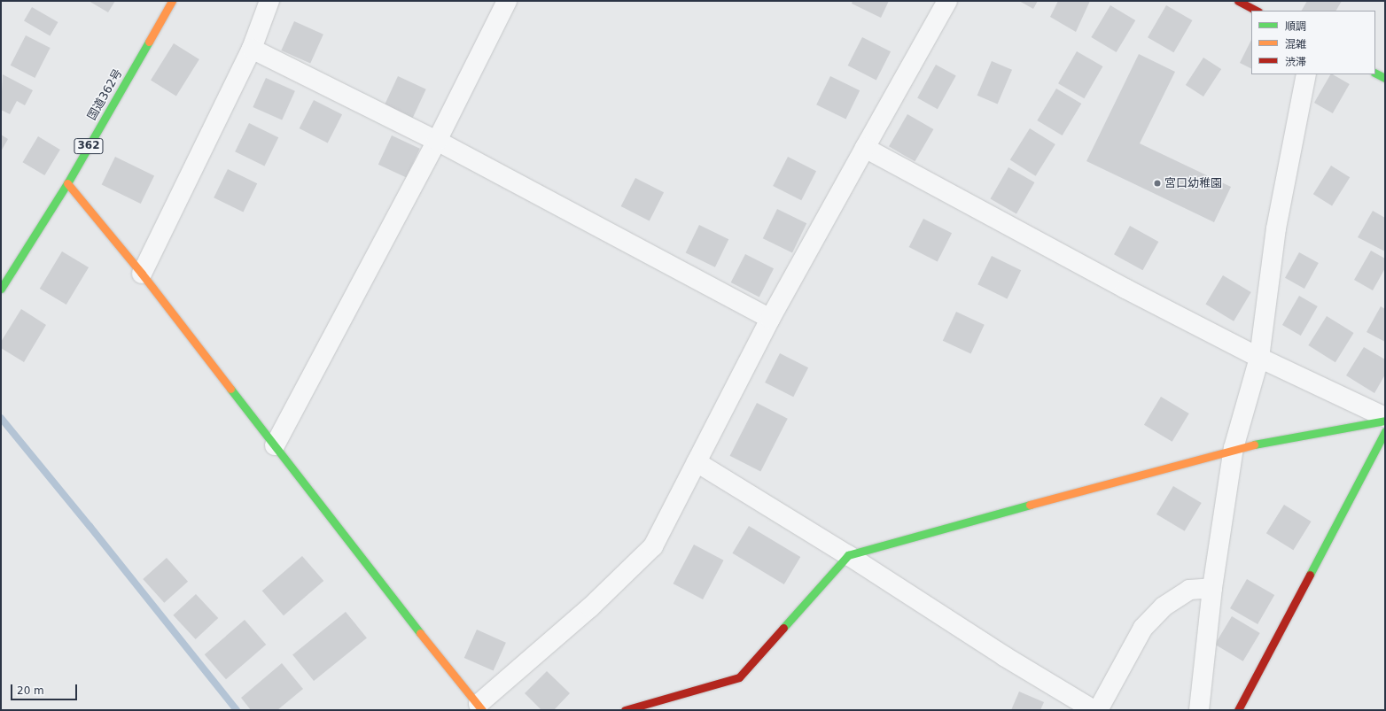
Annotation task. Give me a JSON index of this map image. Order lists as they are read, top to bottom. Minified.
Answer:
{"streets":{"main road":["国道362号","362"]},"places":["宮口幼稚園"],"legend":["順調","混雑","渋滞"],"scale_bar":"20 m"}
